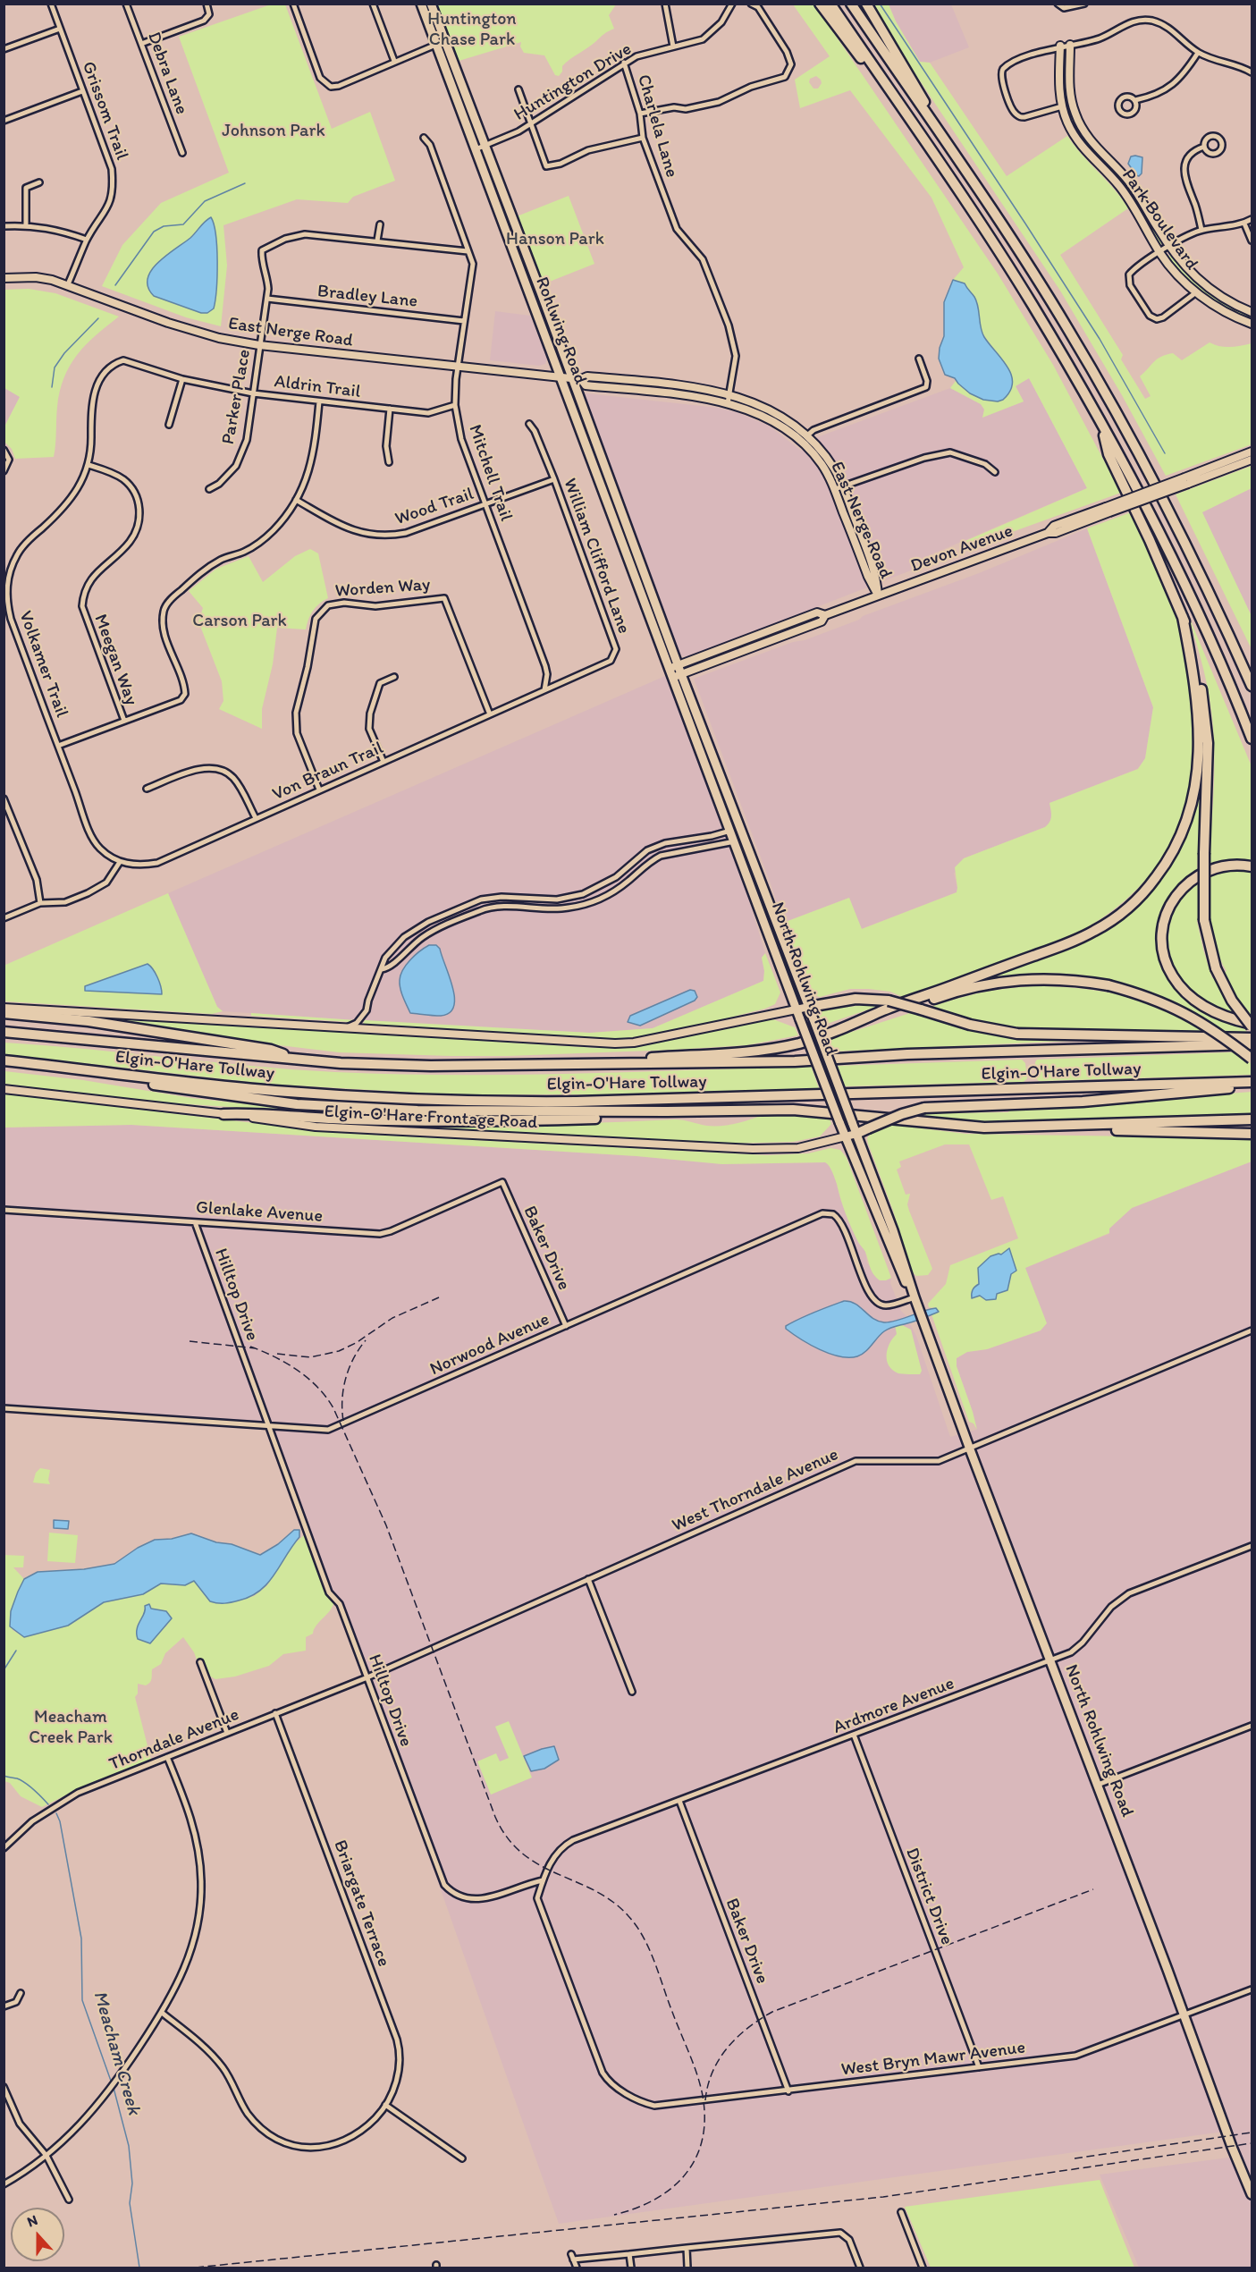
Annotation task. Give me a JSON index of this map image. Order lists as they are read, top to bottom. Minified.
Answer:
{"streets":{"highway":["Elgin-O'Hare Tollway"],"main road":["Park Boulevard","Rohlwing Road","East Nerge Road","Devon Avenue","North Rohlwing Road","Elgin-O'Hare Frontage Road"],"street":["Debra Lane","Huntington Drive","Grissom Trail","Charlela Lane","Bradley Lane","Aldrin Trail","Parker Place","Mitchell Trail","Wood Trail","William Clifford Lane","Worden Way","Meegan Way","Volkamer Trail","Von Braun Trail","Glenlake Avenue","Baker Drive","Hilltop Drive","Norwood Avenue","West Thorndale Avenue","Ardmore Avenue","Thorndale Avenue","District Drive","Briargate Terrace","West Bryn Mawr Avenue"]},"crossings":[["Huntington Drive","Charlela Lane"],["Huntington Drive","Rohlwing Road"],["Grissom Trail","East Nerge Road"],["Charlela Lane","East Nerge Road"],["Bradley Lane","Parker Place"],["Bradley Lane","Mitchell Trail"],["Rohlwing Road","East Nerge Road"],["Rohlwing Road","Devon Avenue"],["Rohlwing Road","North Rohlwing Road"],["East Nerge Road","Parker Place"],["East Nerge Road","Mitchell Trail"],["East Nerge Road","Devon Avenue"],["Aldrin Trail","Parker Place"],["Aldrin Trail","Mitchell Trail"],["Aldrin Trail","Volkamer Trail"],["Parker Place","Mitchell Trail"],["Mitchell Trail","Wood Trail"],["Mitchell Trail","William Clifford Lane"],["Mitchell Trail","Von Braun Trail"],["Wood Trail","William Clifford Lane"],["Devon Avenue","North Rohlwing Road"],["William Clifford Lane","Von Braun Trail"],["Worden Way","Von Braun Trail"],["Meegan Way","Volkamer Trail"],["Volkamer Trail","Von Braun Trail"],["North Rohlwing Road","Elgin-O'Hare Frontage Road"],["North Rohlwing Road","Norwood Avenue"],["North Rohlwing Road","West Thorndale Avenue"],["North Rohlwing Road","Ardmore Avenue"],["North Rohlwing Road","West Bryn Mawr Avenue"],["Glenlake Avenue","Baker Drive"],["Glenlake Avenue","Hilltop Drive"],["Baker Drive","Norwood Avenue"],["Baker Drive","Ardmore Avenue"],["Baker Drive","West Bryn Mawr Avenue"],["Hilltop Drive","Norwood Avenue"],["Hilltop Drive","West Thorndale Avenue"],["Hilltop Drive","Ardmore Avenue"],["Hilltop Drive","Thorndale Avenue"],["Hilltop Drive","West Bryn Mawr Avenue"],["West Thorndale Avenue","Thorndale Avenue"],["Ardmore Avenue","District Drive"],["Ardmore Avenue","West Bryn Mawr Avenue"],["Thorndale Avenue","Briargate Terrace"],["District Drive","West Bryn Mawr Avenue"]],"water":["Meacham Creek"],"parks":["Huntington Chase Park","Johnson Park","Hanson Park","Carson Park","Meacham Creek Park"],"north":"top"}
